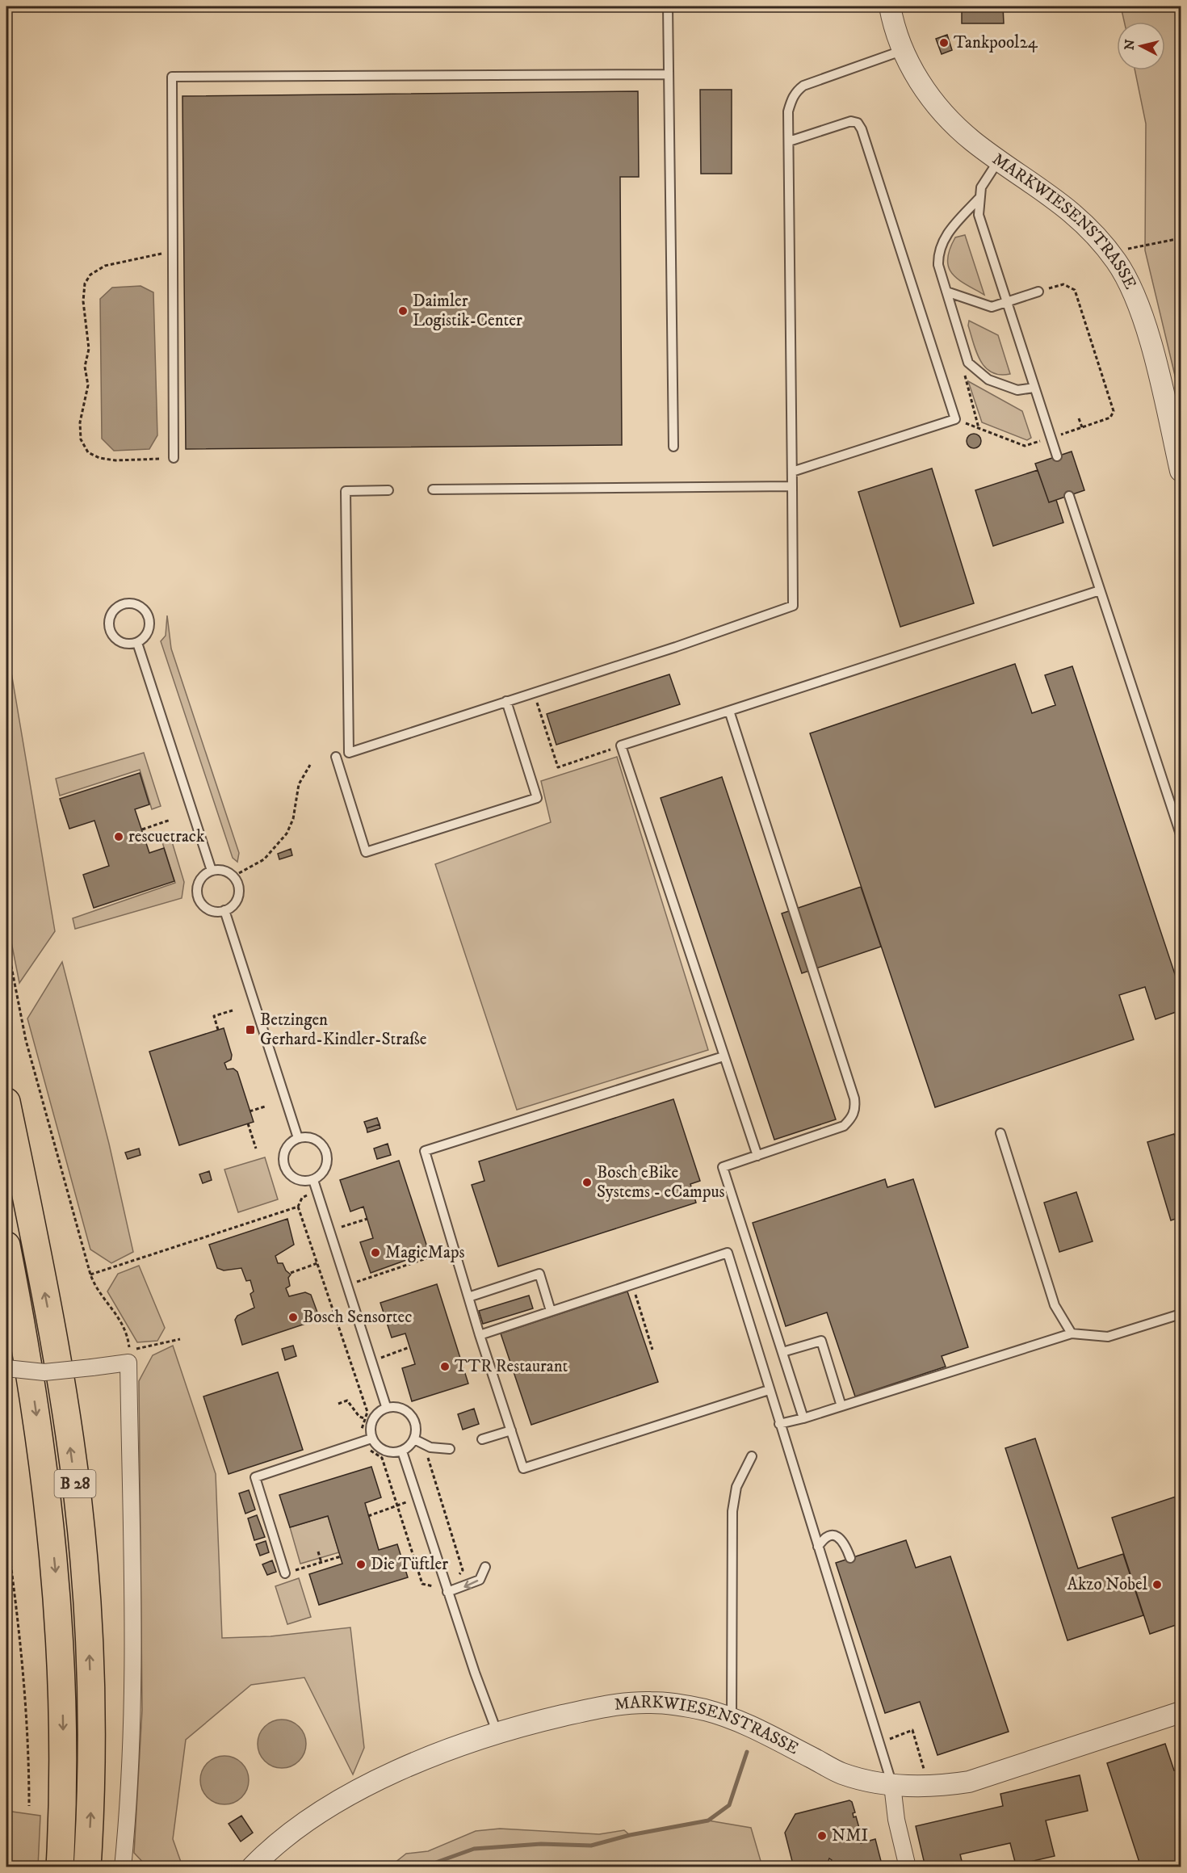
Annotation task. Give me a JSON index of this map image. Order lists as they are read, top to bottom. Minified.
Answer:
{"streets":{"highway":["B 28"],"street":["MARKWIESENSTRASSE"]},"places":{"other":["Tankpool24","Daimler Logistik-Center","rescuetrack","Bosch eBike Systems - eCampus","MagicMaps","Bosch Sensortec","TTR Restaurant","Die Tüftler","Akzo Nobel","NMI"],"transit":["Betzingen Gerhard-Kindler-Straße"]},"north":"left"}
